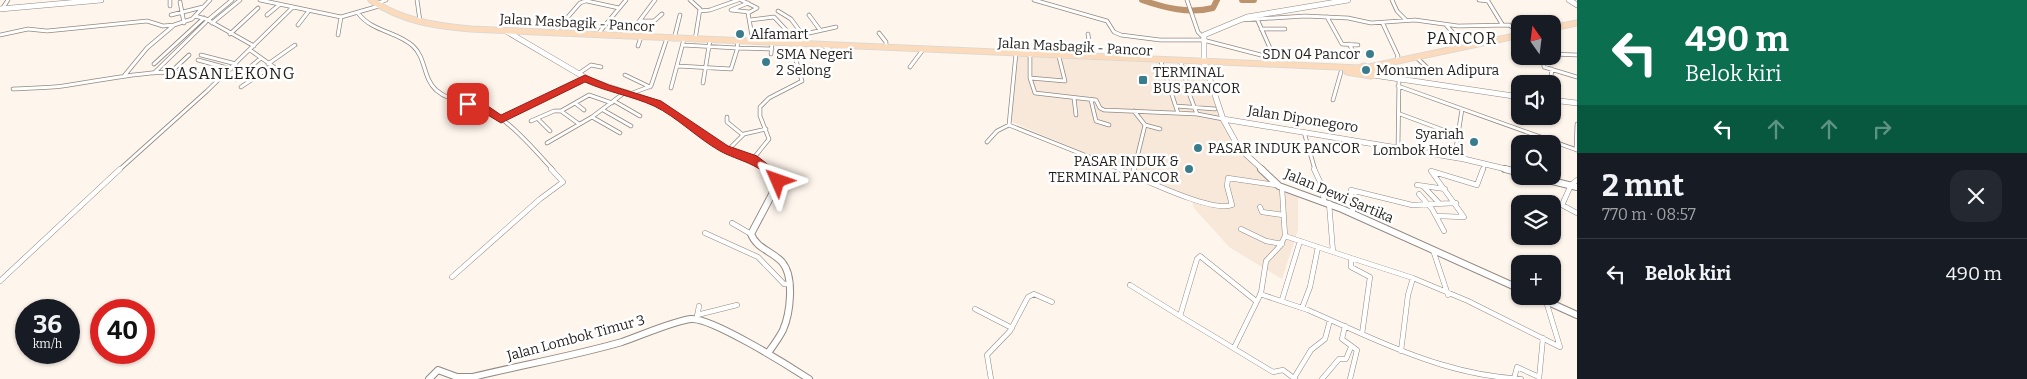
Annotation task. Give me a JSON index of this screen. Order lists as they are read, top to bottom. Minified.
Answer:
{"streets":{"main road":["Jalan Masbagik - Pancor"],"street":["Jalan Diponegoro","Jalan Dewi Sartika","Jalan Lombok Timur 3"]},"crossings":[["Jalan Masbagik - Pancor","Jalan Dewi Sartika"],["Jalan Diponegoro","Jalan Dewi Sartika"]],"districts":["PANCOR","DASANLEKONG"],"places":{"other":["Alfamart","SDN 04 Pancor","SMA Negeri 2 Selong","Monumen Adipura","Syariah Lombok Hotel","PASAR INDUK PANCOR","PASAR INDUK & TERMINAL PANCOR"],"transit":["TERMINAL BUS PANCOR"]},"north":"top","page":{"turn":["490 m","Belok kiri"],"map_buttons":"+","heading":["2 mnt","770 m · 08:57"],"list":[{"name":"Belok kiri","value":"490 m"}],"speed":"36 km/h","limit":"40"}}
